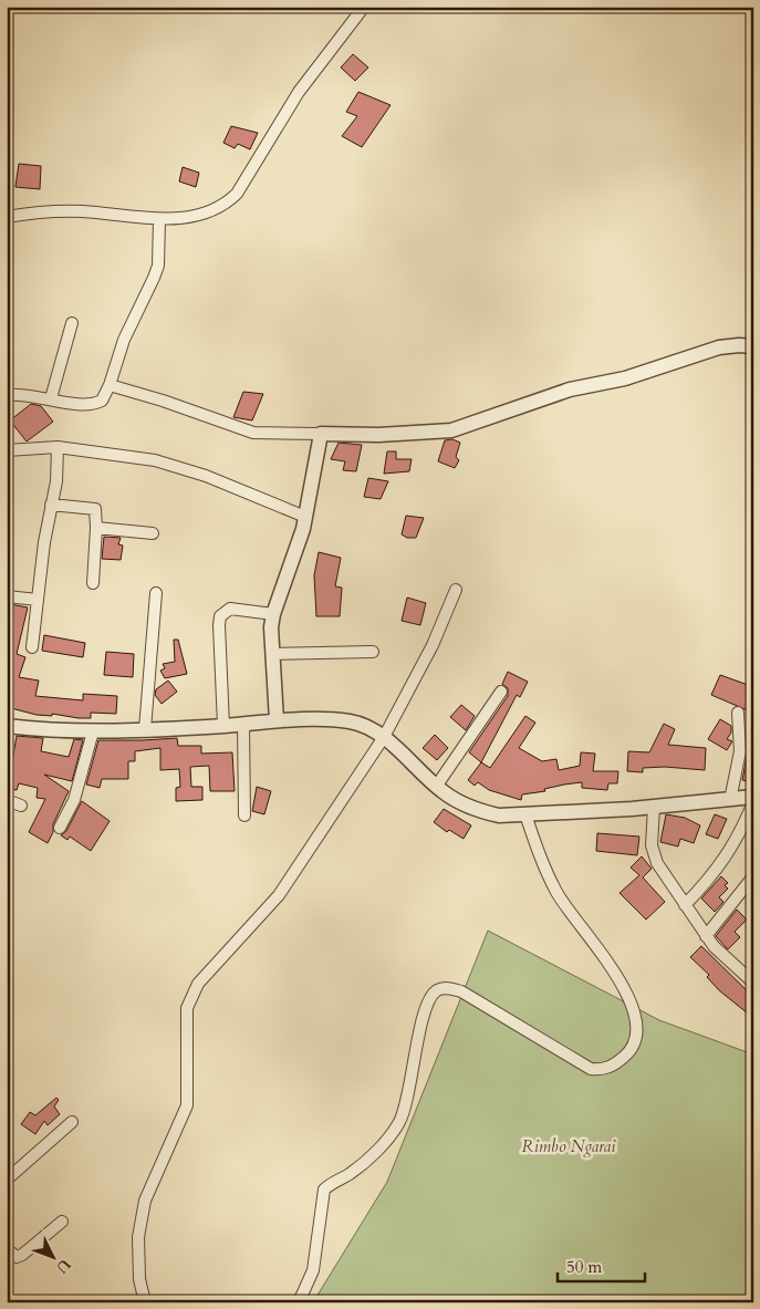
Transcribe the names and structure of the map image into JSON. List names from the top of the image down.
{
  "parks": ["Rimbo Ngarai"],
  "scale_bar": "50 m",
  "north": "bottom right"
}
